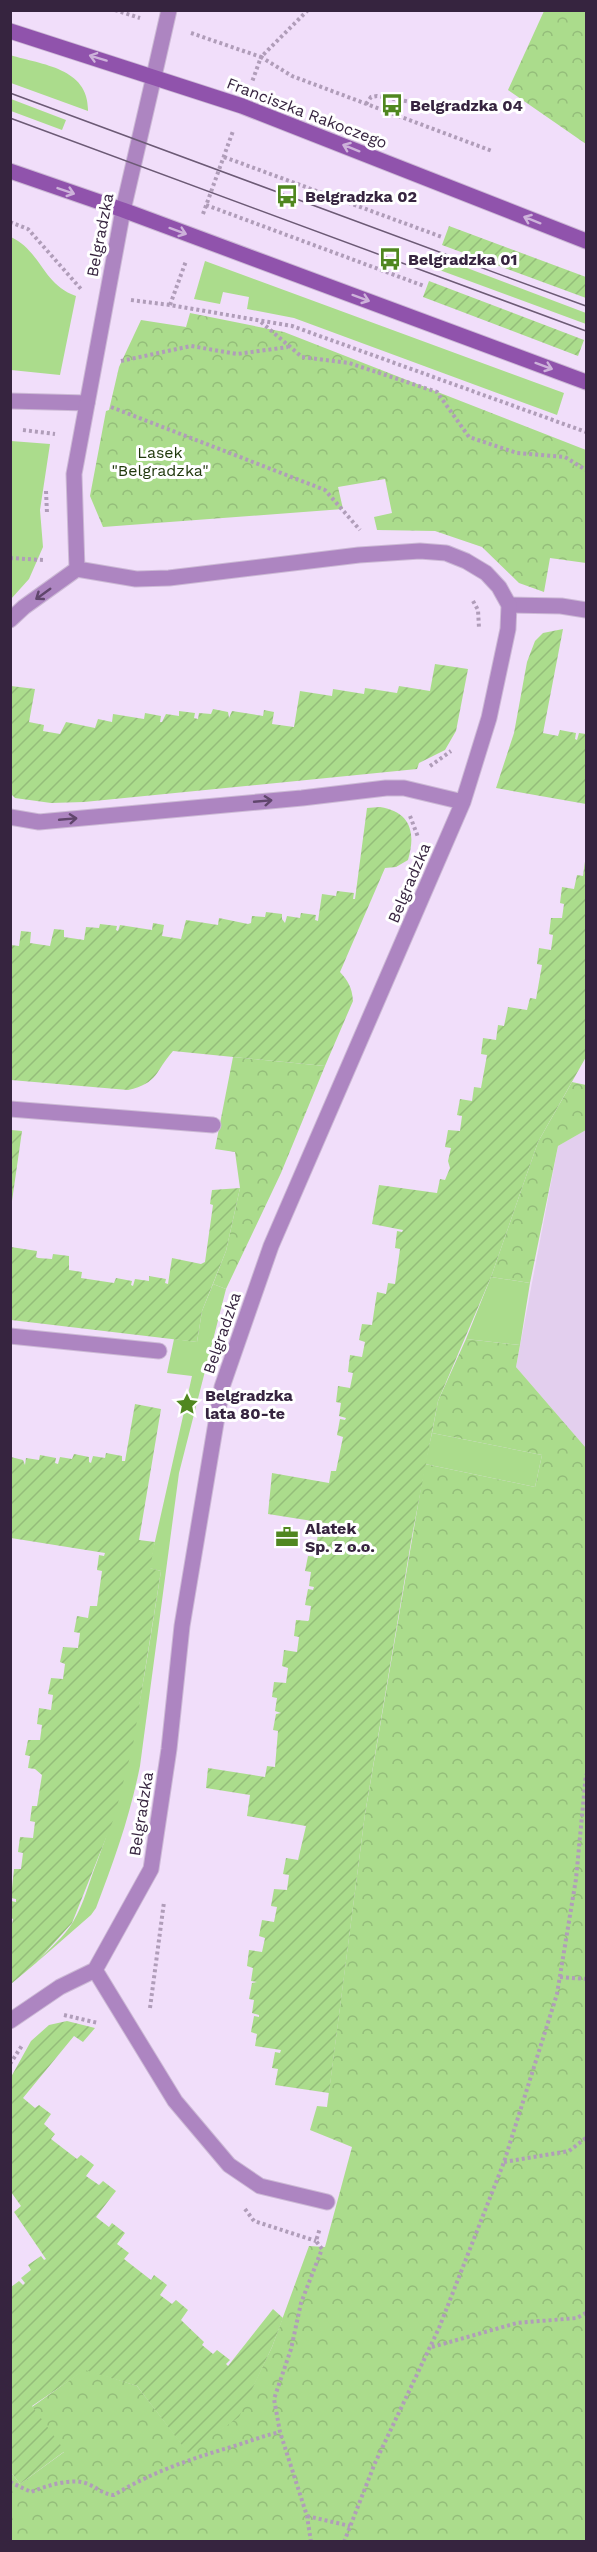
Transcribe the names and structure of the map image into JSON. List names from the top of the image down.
{
  "streets": {
    "main road": ["Franciszka Rakoczego"],
    "street": ["Belgradzka"]
  },
  "crossings": [
    ["Franciszka Rakoczego", "Belgradzka"]
  ],
  "parks": ["Lasek \"Belgradzka\""],
  "places": {
    "bus stop": ["Belgradzka 04", "Belgradzka 02", "Belgradzka 01"],
    "place": ["Belgradzka lata 80-te"],
    "office": ["Alatek Sp. z o.o."]
  }
}
